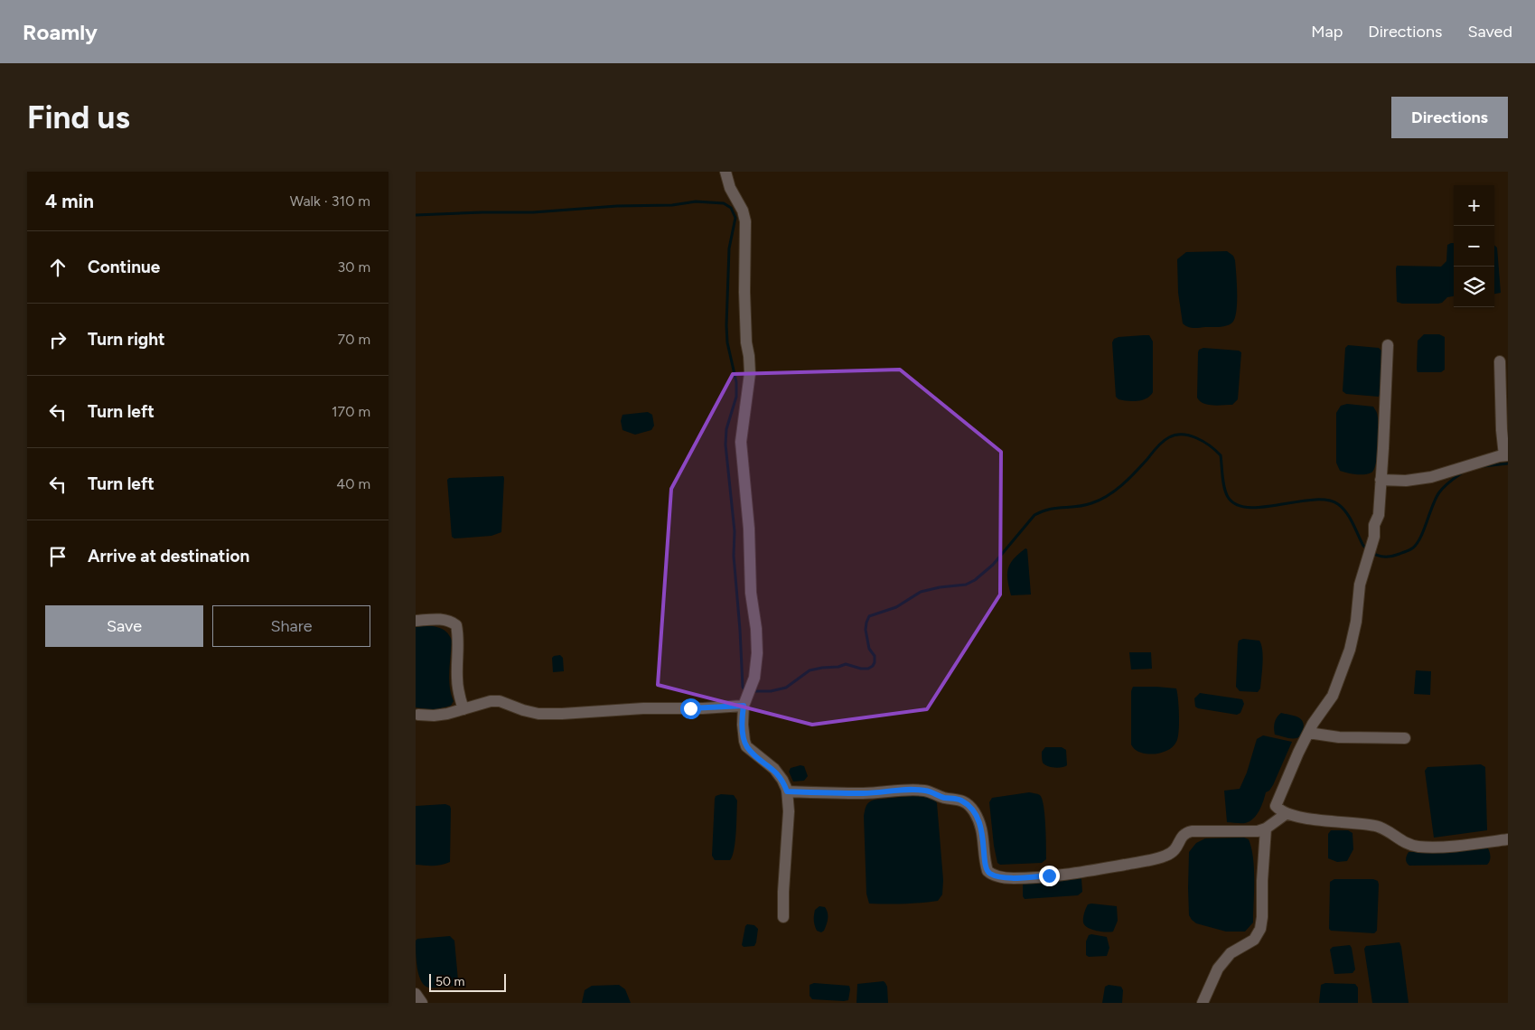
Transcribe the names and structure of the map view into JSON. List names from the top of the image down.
{
  "scale_bar": "50 m",
  "page": {
    "header": "Roamly",
    "nav": ["Map", "Directions", "Saved"],
    "buttons": [
      "Directions",
      ["Save", "Share"]
    ],
    "title": "Find us",
    "heading": ["4 min", "Walk · 310 m"],
    "map_buttons": ["+", "−"],
    "list": [
      ["Continue", "30 m"],
      ["Turn right", "70 m"],
      ["Turn left", "170 m"],
      ["Turn left", "40 m"],
      "Arrive at destination"
    ],
    "scale": "50 m"
  }
}
